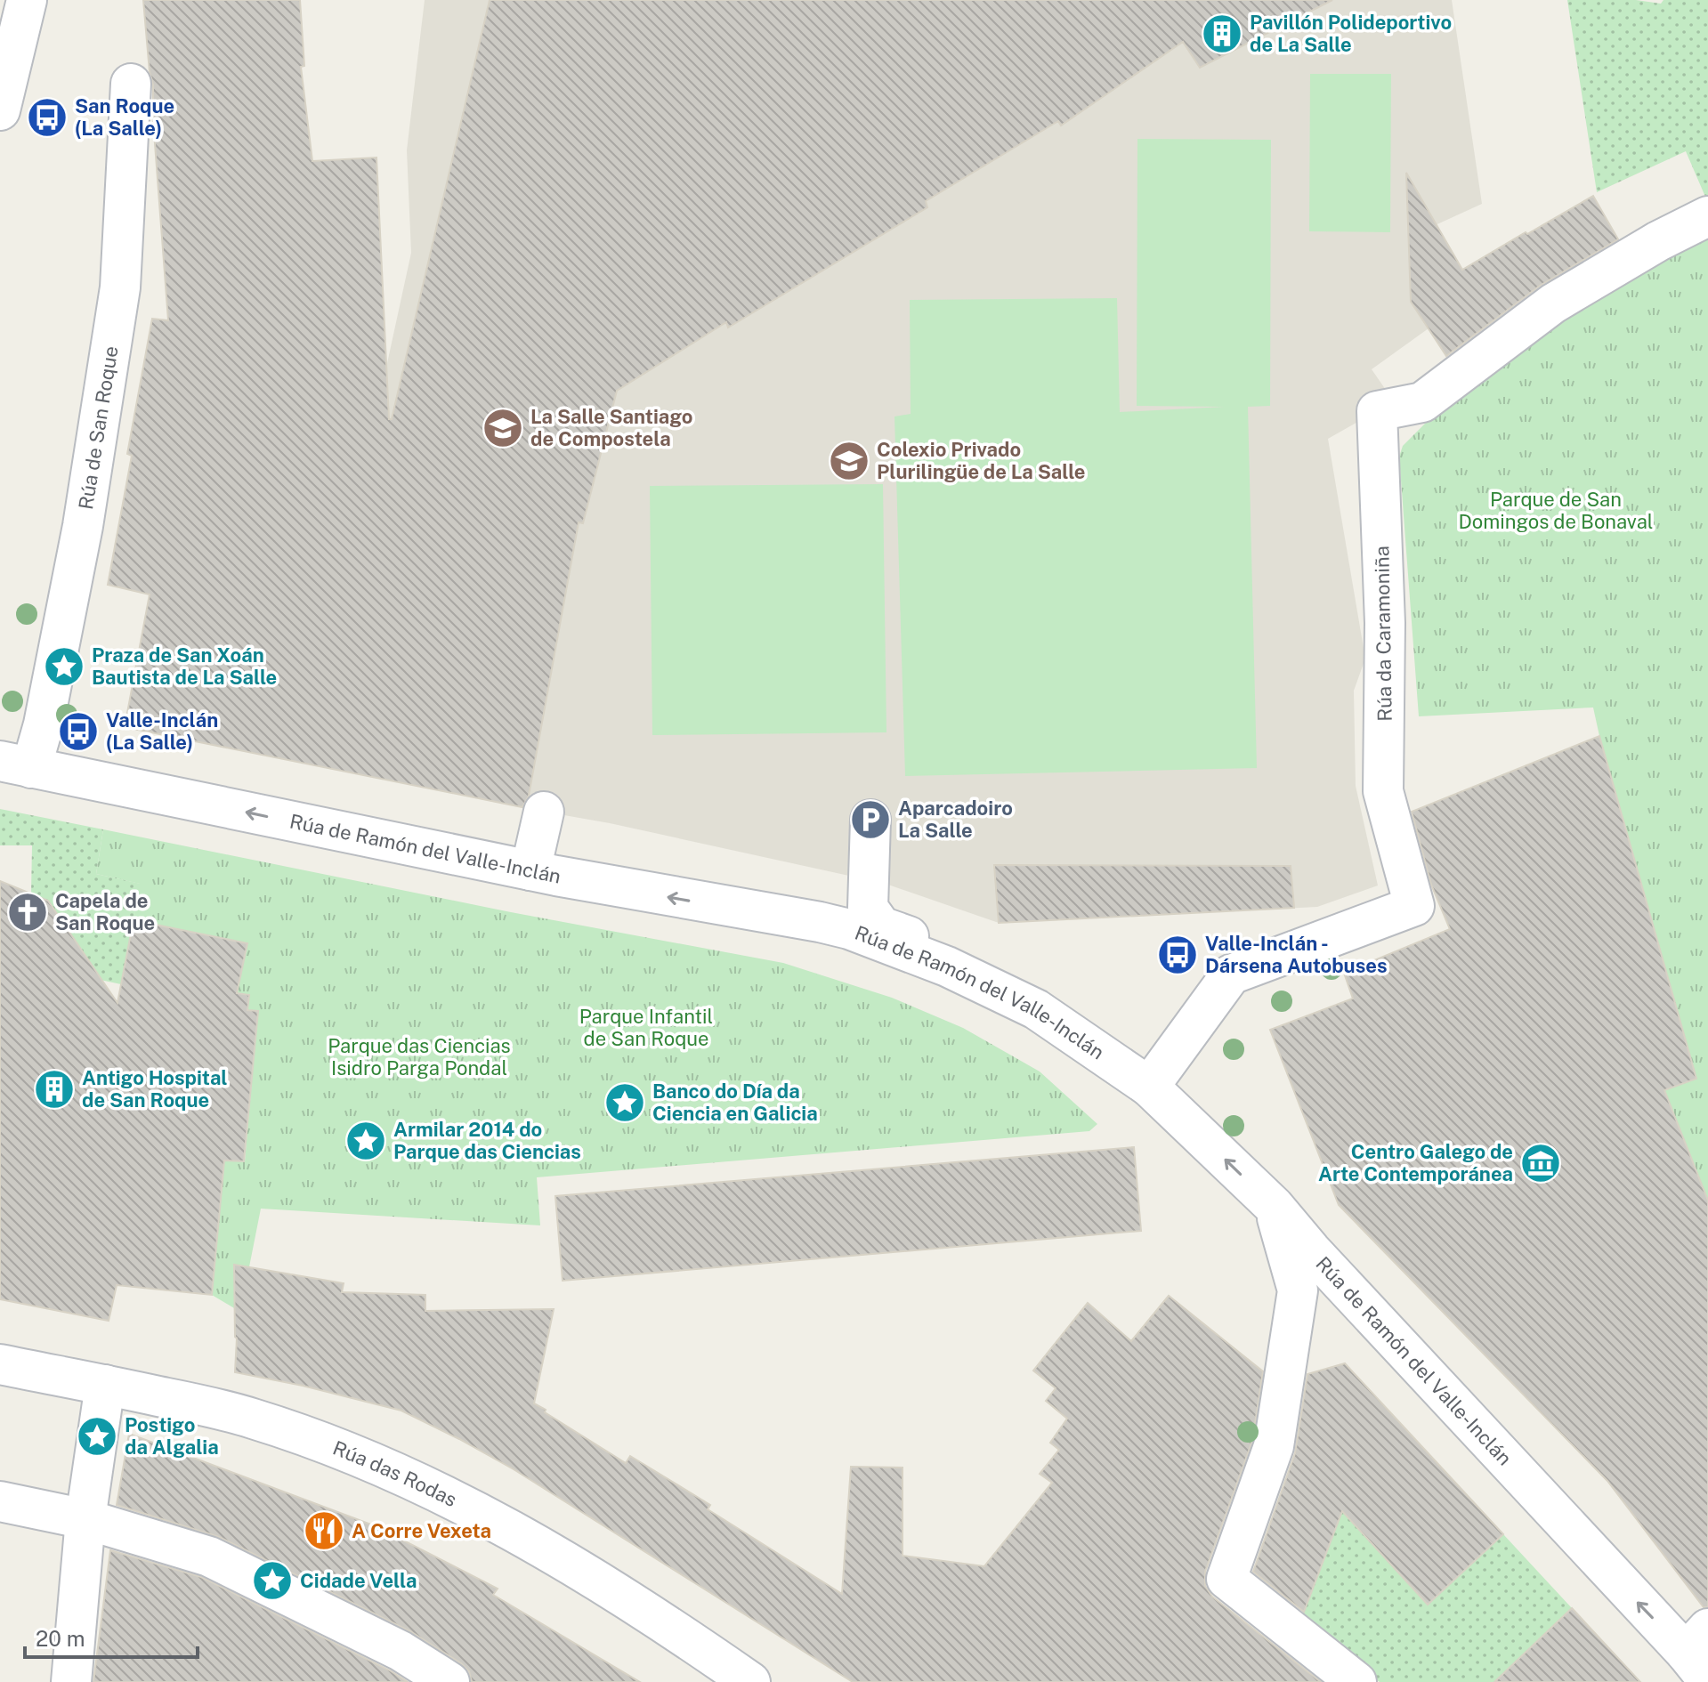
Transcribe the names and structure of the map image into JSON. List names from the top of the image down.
{
  "streets": {
    "street": [
      "Rúa de San Roque",
      "Rúa da Caramoniña",
      "Rúa de Ramón del Valle-Inclán",
      "Rúa das Rodas"
    ]
  },
  "crossings": [
    ["Rúa de San Roque", "Rúa de Ramón del Valle-Inclán"],
    ["Rúa da Caramoniña", "Rúa de Ramón del Valle-Inclán"]
  ],
  "one_way": ["Rúa de Ramón del Valle-Inclán"],
  "parks": ["Parque de San Domingos de Bonaval", "Parque Infantil de San Roque", "Parque das Ciencias Isidro Parga Pondal"],
  "places": {
    "building": ["Pavillón Polideportivo de La Salle", "Antigo Hospital de San Roque"],
    "bus stop": ["San Roque (La Salle)", "Valle-Inclán (La Salle)", "Valle-Inclán - Dársena Autobuses"],
    "school or university": ["La Salle Santiago de Compostela", "Colexio Privado Plurilingüe de La Salle"],
    "place": [
      "Praza de San Xoán Bautista de La Salle",
      "Banco do Día da Ciencia en Galicia",
      "Armilar 2014 do Parque das Ciencias",
      "Postigo da Algalia",
      "Cidade Vella"
    ],
    "parking": ["Aparcadoiro La Salle"],
    "church": ["Capela de San Roque"],
    "museum": ["Centro Galego de Arte Contemporánea"],
    "restaurant": ["A Corre Vexeta"]
  },
  "scale_bar": "20 m"
}
